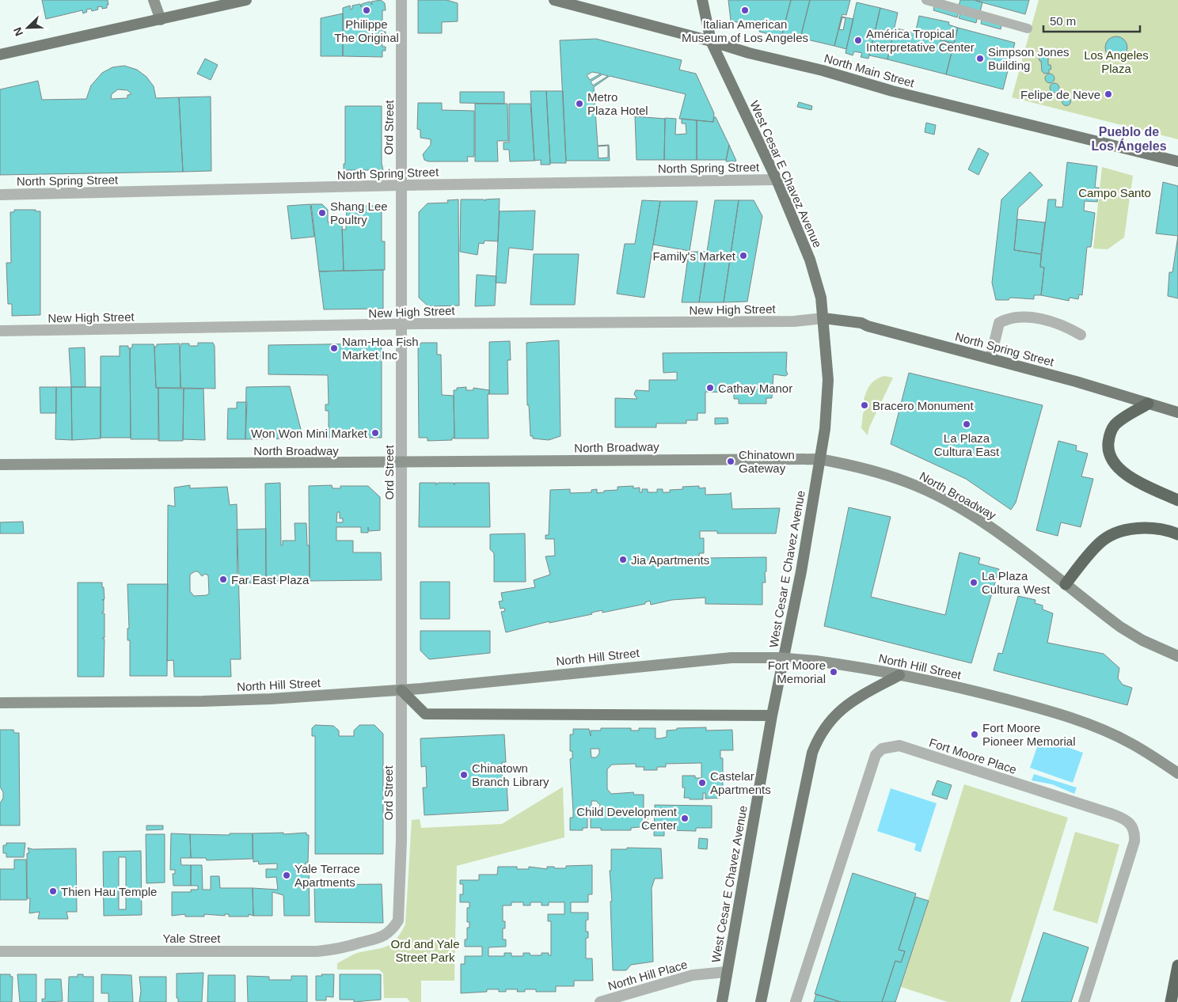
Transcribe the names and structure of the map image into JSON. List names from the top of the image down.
{
  "streets": {
    "main road": [
      "North Main Street",
      "North Spring Street",
      "West Cesar E Chavez Avenue",
      "North Broadway",
      "North Hill Street"
    ],
    "street": [
      "Ord Street",
      "New High Street",
      "Fort Moore Place",
      "Yale Street",
      "North Hill Place"
    ]
  },
  "crossings": [
    ["North Main Street", "West Cesar E Chavez Avenue"],
    ["Ord Street", "North Spring Street"],
    ["Ord Street", "New High Street"],
    ["Ord Street", "North Broadway"],
    ["Ord Street", "North Hill Street"],
    ["Ord Street", "Yale Street"],
    ["North Spring Street", "West Cesar E Chavez Avenue"],
    ["North Spring Street", "New High Street"],
    ["West Cesar E Chavez Avenue", "New High Street"],
    ["West Cesar E Chavez Avenue", "North Broadway"],
    ["West Cesar E Chavez Avenue", "North Hill Place"]
  ],
  "districts": ["Pueblo de Los Ángeles"],
  "parks": ["Los Angeles Plaza", "Campo Santo", "Ord and Yale Street Park"],
  "places": [
    "Philippe The Original",
    "Italian American Museum of Los Angeles",
    "América Tropical Interpretative Center",
    "Simpson Jones Building",
    "Felipe de Neve",
    "Metro Plaza Hotel",
    "Shang Lee Poultry",
    "Family's Market",
    "Nam-Hoa Fish Market Inc",
    "Cathay Manor",
    "Bracero Monument",
    "La Plaza Cultura East",
    "Won Won Mini Market",
    "Chinatown Gateway",
    "Jia Apartments",
    "Far East Plaza",
    "La Plaza Cultura West",
    "Fort Moore Memorial",
    "Fort Moore Pioneer Memorial",
    "Chinatown Branch Library",
    "Castelar Apartments",
    "Child Development Center",
    "Yale Terrace Apartments",
    "Thien Hau Temple"
  ],
  "scale_bar": "50 m",
  "north": "bottom left"
}
